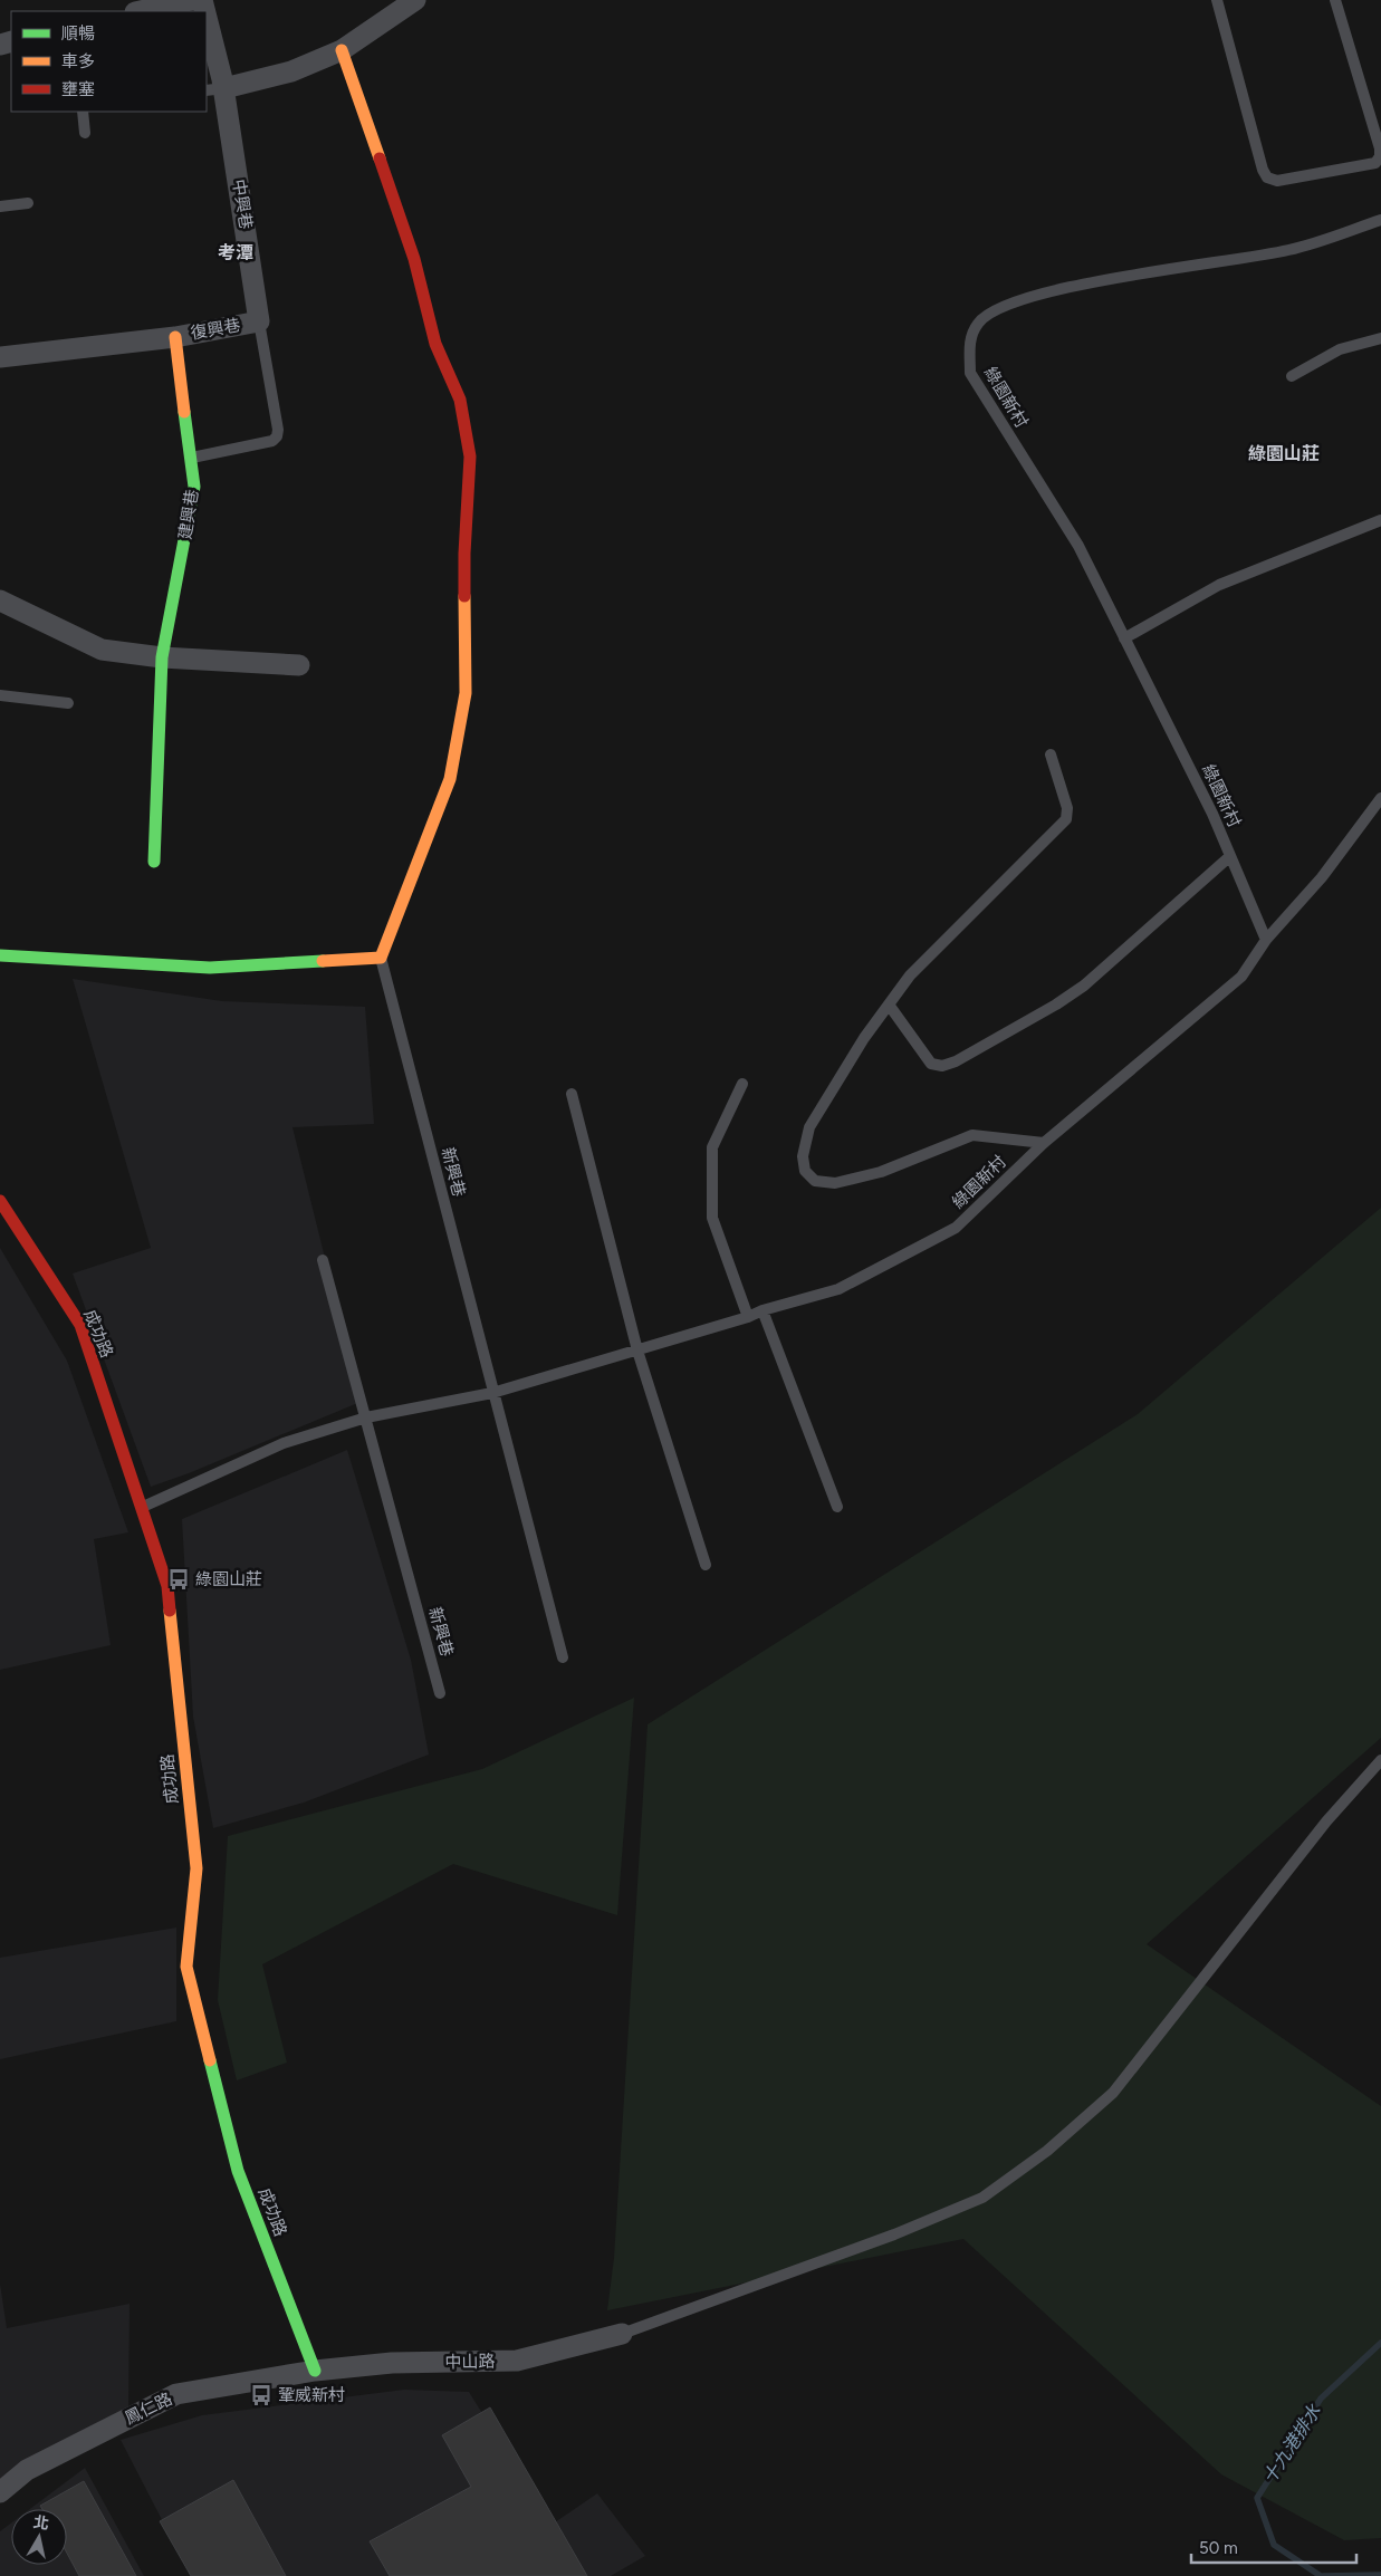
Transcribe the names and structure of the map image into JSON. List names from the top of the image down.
{
  "streets": {
    "street": [
      "中興巷",
      "復興巷",
      "建興巷",
      "成功路",
      "中山路",
      "鳳仁路"
    ],
    "lane": ["綠園新村", "新興巷"]
  },
  "crossings": [
    ["中興巷", "復興巷"],
    ["復興巷", "建興巷"],
    ["成功路", "中山路"],
    ["成功路", "鳳仁路"],
    ["中山路", "鳳仁路"]
  ],
  "districts": ["考潭", "綠園山莊"],
  "water": ["十九港排水"],
  "places": {
    "bus stop": ["綠園山莊", "鞏威新村"]
  },
  "legend": ["順暢", "車多", "壅塞"],
  "scale_bar": "50 m",
  "north": "top"
}
